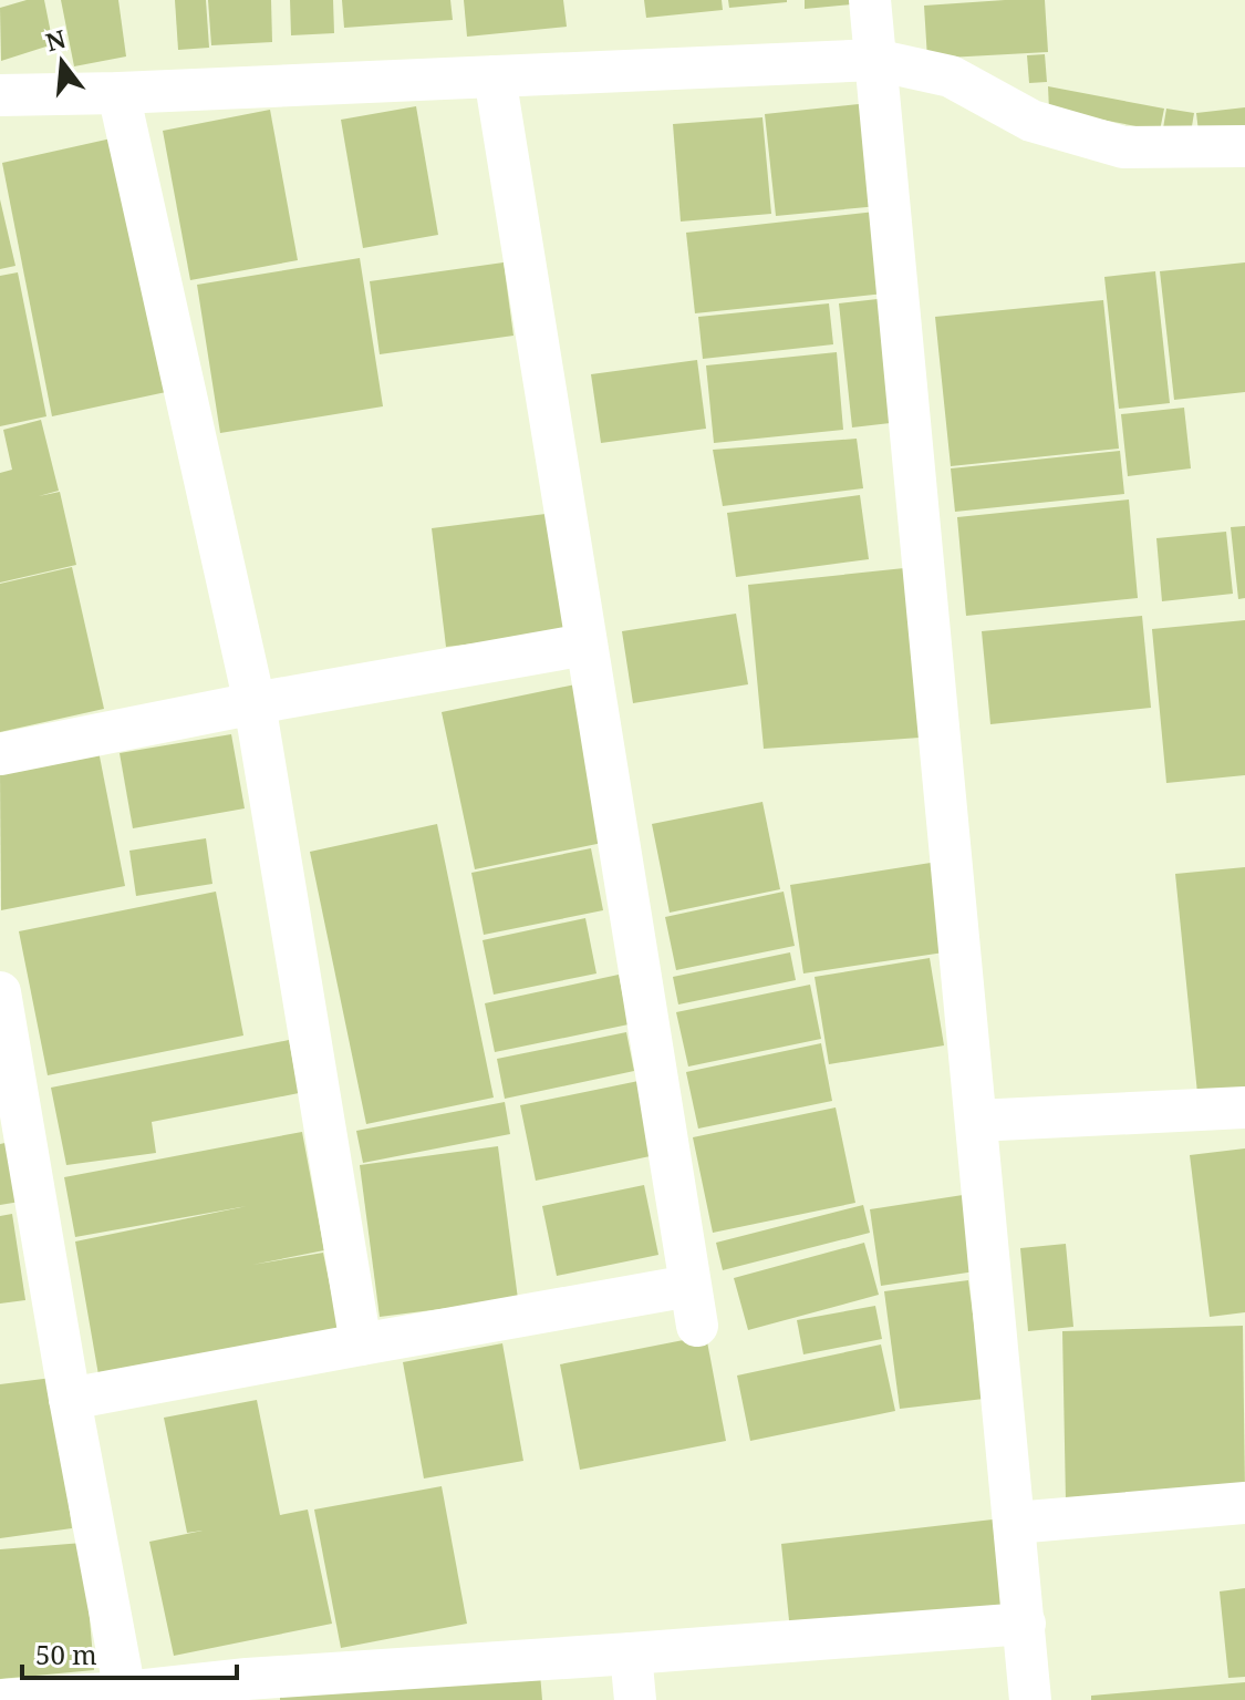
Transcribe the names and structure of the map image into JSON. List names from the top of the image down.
{
  "scale_bar": "50 m",
  "north": "top"
}
